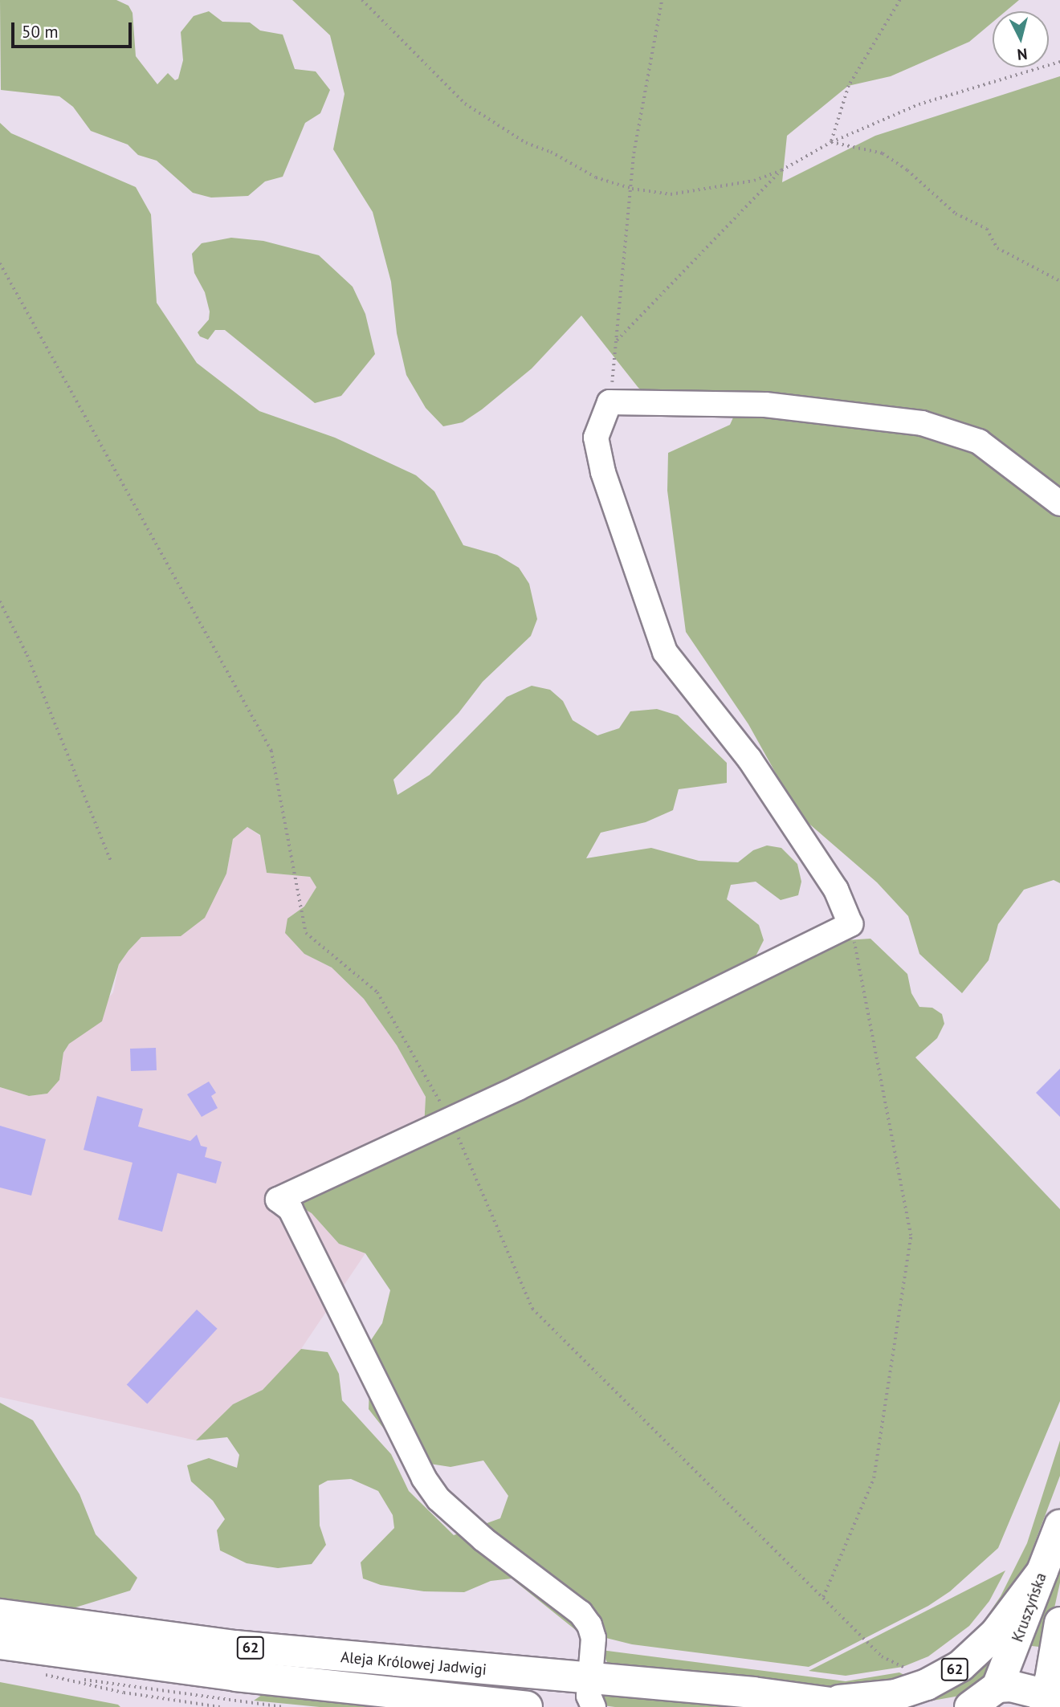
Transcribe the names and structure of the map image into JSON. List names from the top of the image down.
{
  "streets": {
    "main road": ["Kruszyńska", "62", "Aleja Królowej Jadwigi"]
  },
  "crossings": [
    ["Kruszyńska", "62"],
    ["62", "Aleja Królowej Jadwigi"]
  ],
  "scale_bar": "50 m",
  "north": "bottom"
}
